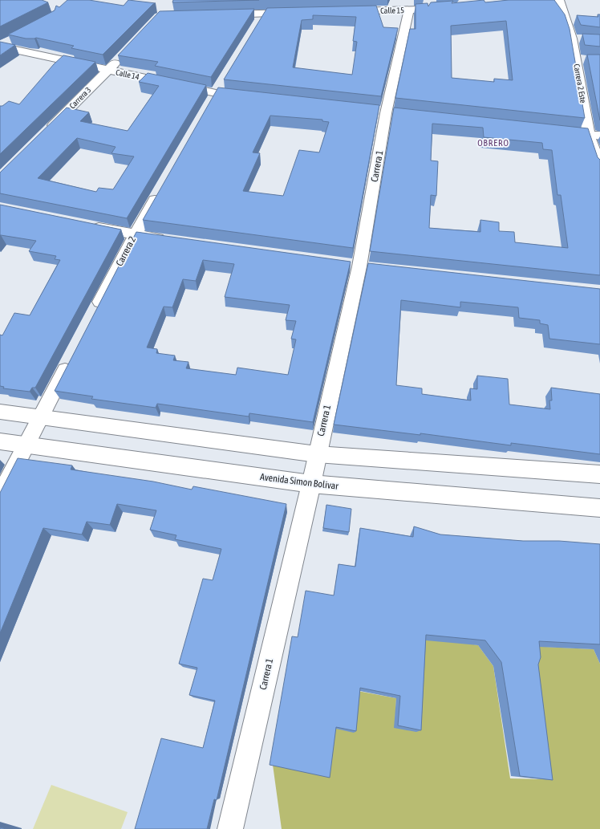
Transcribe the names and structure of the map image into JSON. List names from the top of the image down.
{
  "streets": {
    "street": [
      "Calle 15",
      "Calle 14",
      "Carrera 2 Este",
      "Carrera 3",
      "Carrera 1",
      "Carrera 2",
      "Avenida Simon Bolivar"
    ]
  },
  "crossings": [
    ["Calle 15", "Carrera 1"],
    ["Calle 14", "Carrera 3"],
    ["Carrera 1", "Avenida Simon Bolivar"]
  ],
  "districts": ["OBRERO"]
}
